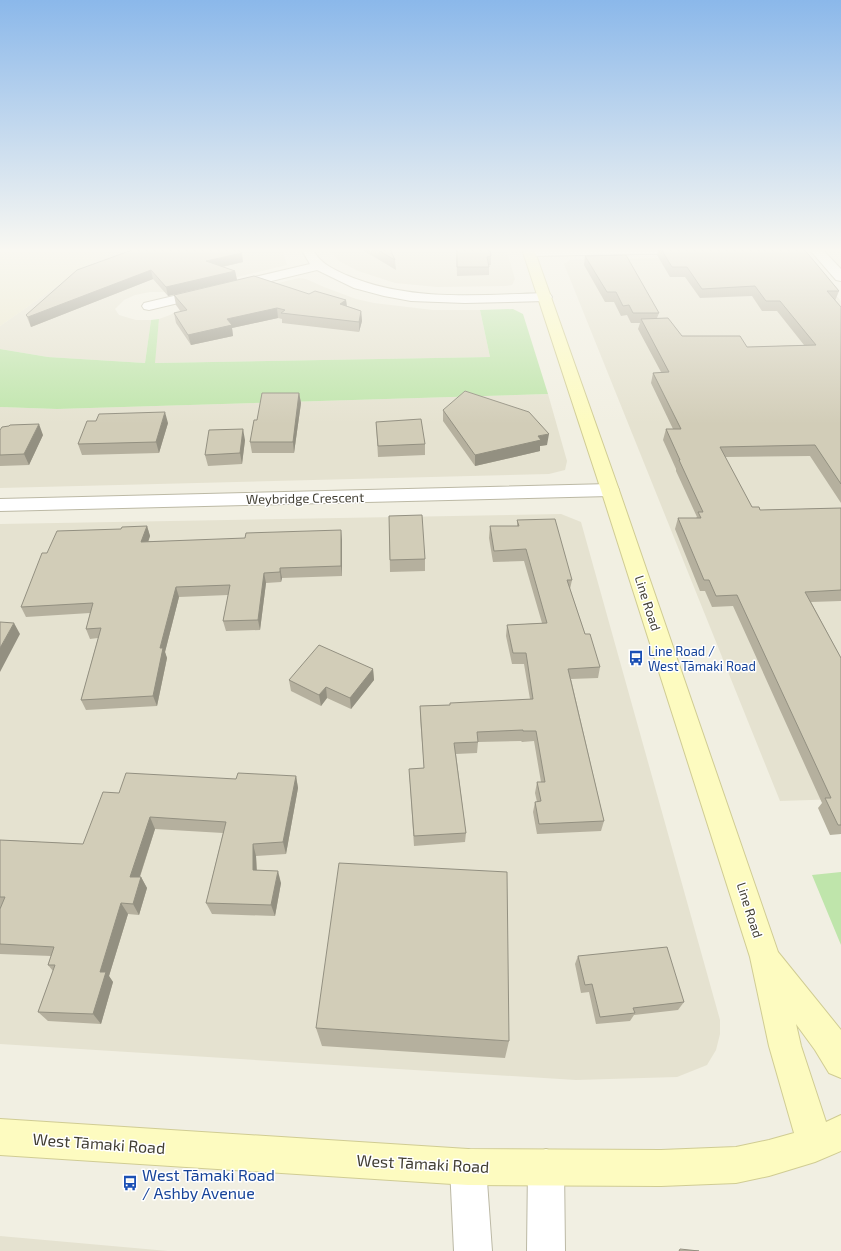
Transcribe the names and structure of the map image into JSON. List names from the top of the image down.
{
  "streets": {
    "main road": ["Line Road", "West Tāmaki Road"],
    "street": ["Weybridge Crescent"]
  },
  "crossings": [
    ["Weybridge Crescent", "Line Road"],
    ["Line Road", "West Tāmaki Road"]
  ],
  "places": {
    "bus stop": ["Line Road / West Tāmaki Road", "West Tāmaki Road / Ashby Avenue"]
  }
}
